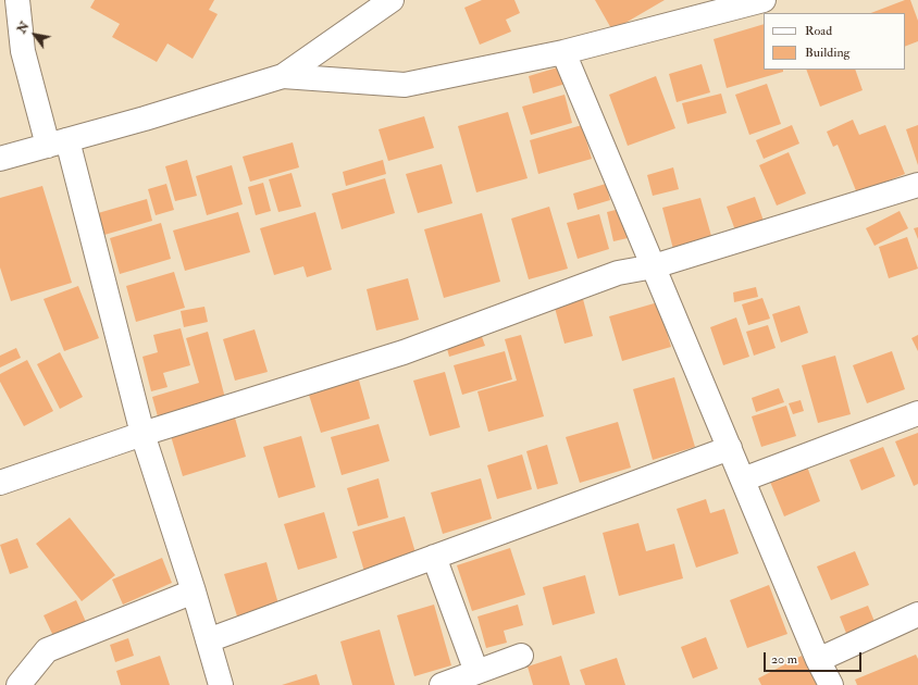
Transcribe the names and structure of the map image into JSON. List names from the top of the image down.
{
  "legend": ["Road", "Building"],
  "scale_bar": "20 m",
  "north": "top left"
}
